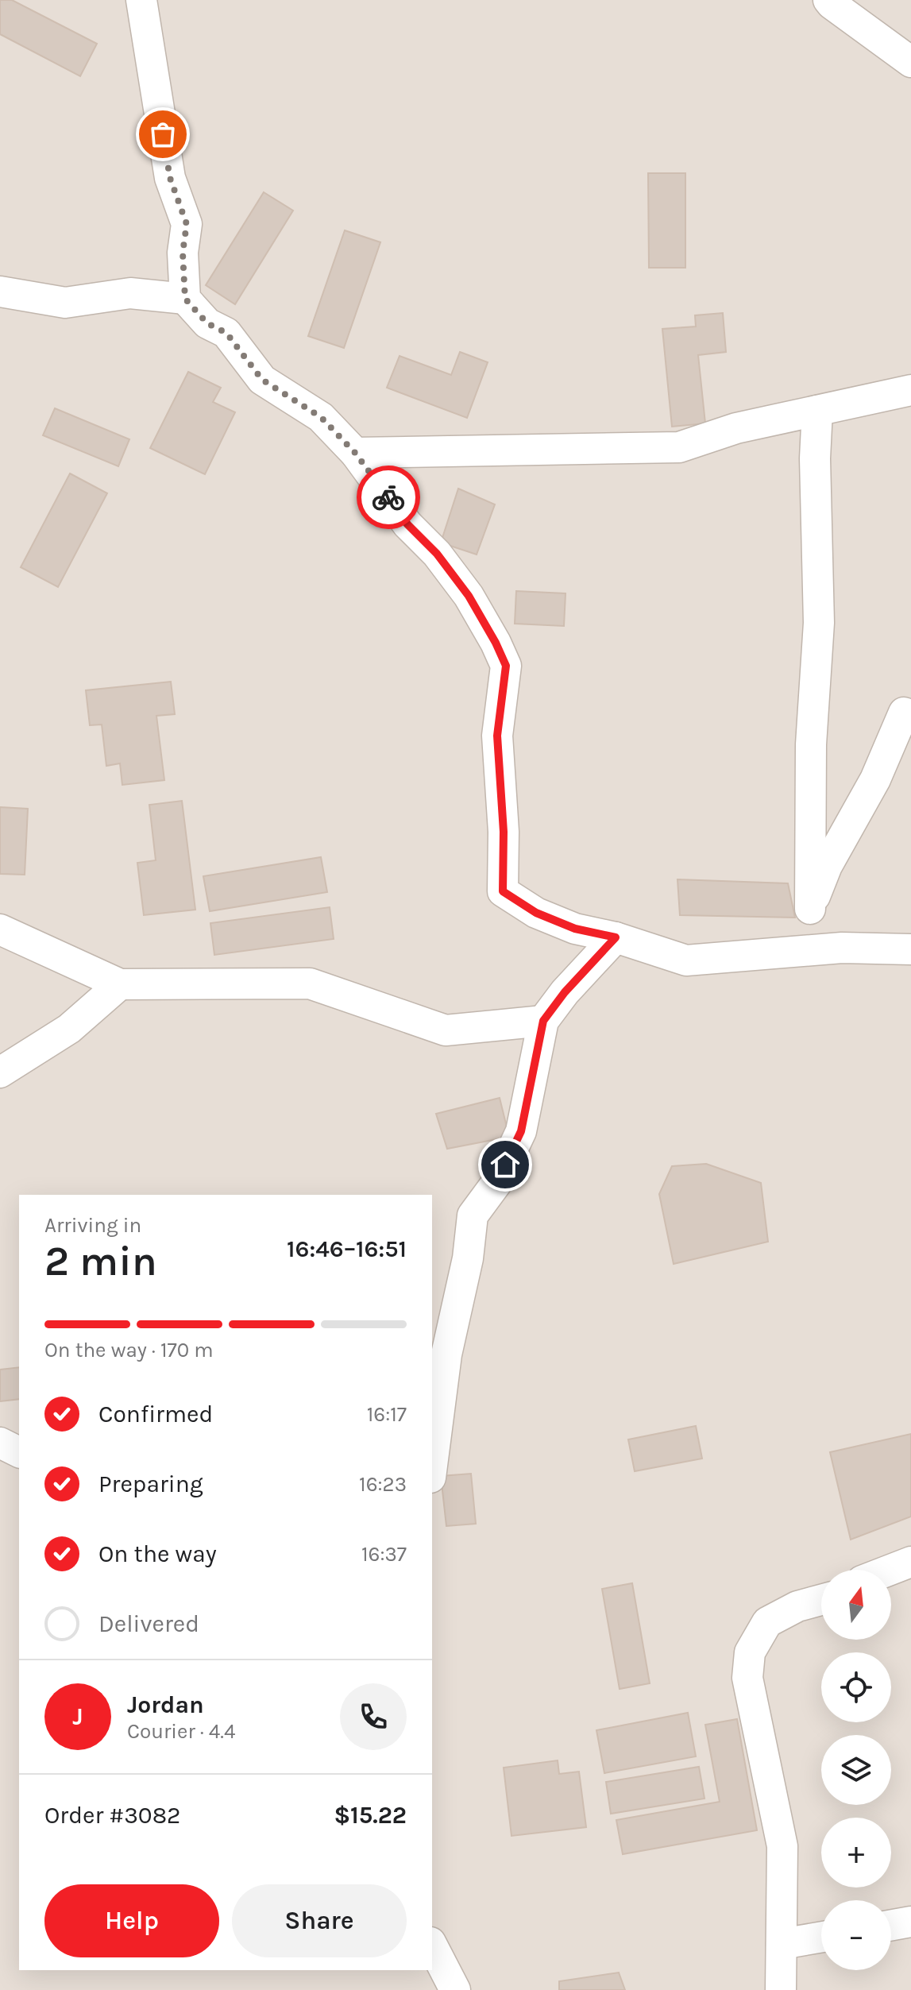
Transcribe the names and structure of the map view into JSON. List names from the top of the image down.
{
  "north": "top",
  "page": {
    "heading": ["2 min", "Arriving in", "16:46–16:51"],
    "panel": [
      "Jordan",
      "Courier · 4.4",
      "Order #3082",
      "$15.22"
    ],
    "bar": "On the way · 170 m",
    "list": [
      ["Confirmed", "16:17"],
      ["Preparing", "16:23"],
      ["On the way", "16:37"],
      "Delivered"
    ],
    "map_buttons": ["+", "−"],
    "round": "J",
    "buttons": ["Help", "Share"]
  }
}
